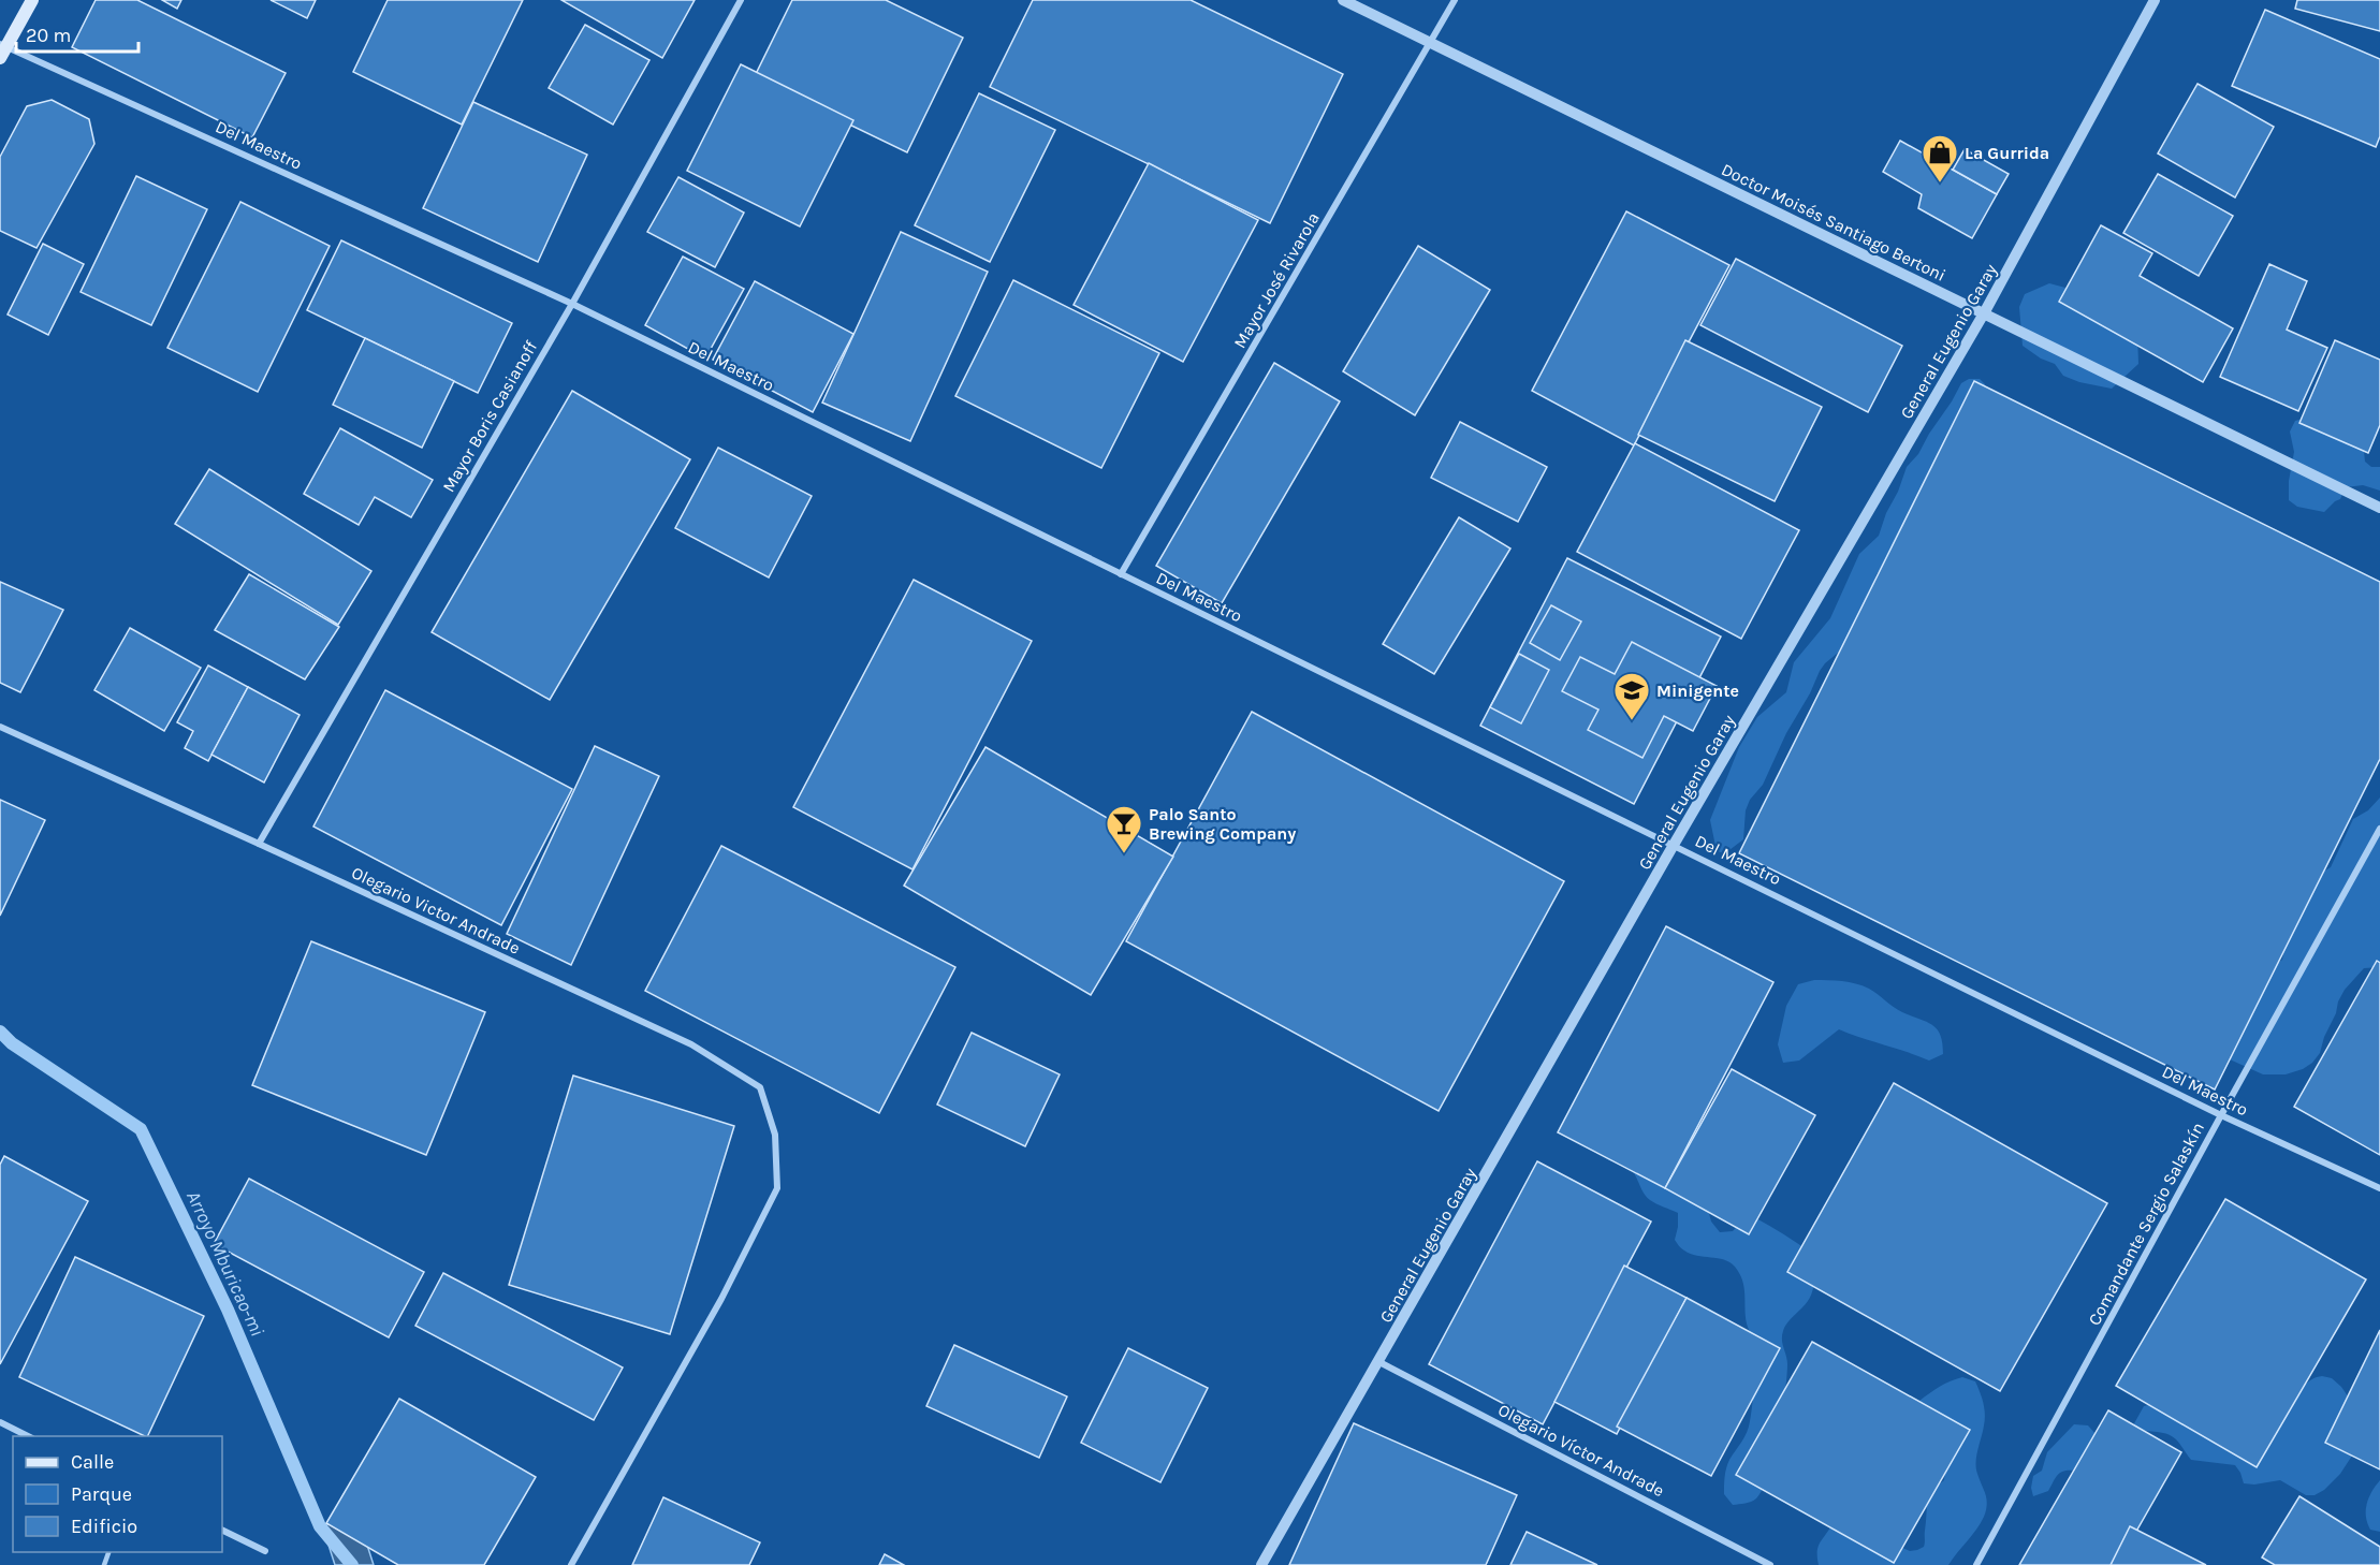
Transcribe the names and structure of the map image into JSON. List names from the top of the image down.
{
  "streets": {
    "street": [
      "Del Maestro",
      "Doctor Moisés Santiago Bertoni",
      "Mayor José Rivarola",
      "General Eugenio Garay",
      "Mayor Boris Casianoff",
      "Olegario Victor Andrade",
      "Comandante Sergio Salaskín",
      "Olegario Víctor Andrade"
    ]
  },
  "crossings": [
    ["Del Maestro", "Mayor José Rivarola"],
    ["Del Maestro", "General Eugenio Garay"],
    ["Del Maestro", "Mayor Boris Casianoff"],
    ["Del Maestro", "Comandante Sergio Salaskín"],
    ["Doctor Moisés Santiago Bertoni", "Mayor José Rivarola"],
    ["Doctor Moisés Santiago Bertoni", "General Eugenio Garay"],
    ["General Eugenio Garay", "Olegario Víctor Andrade"],
    ["Mayor Boris Casianoff", "Olegario Victor Andrade"]
  ],
  "water": ["Arroyo Mburicao-mi"],
  "places": {
    "shop": ["La Gurrida"],
    "school or university": ["Minigente"],
    "bar": ["Palo Santo Brewing Company"]
  },
  "legend": ["Calle", "Parque", "Edificio"],
  "scale_bar": "20 m"
}
